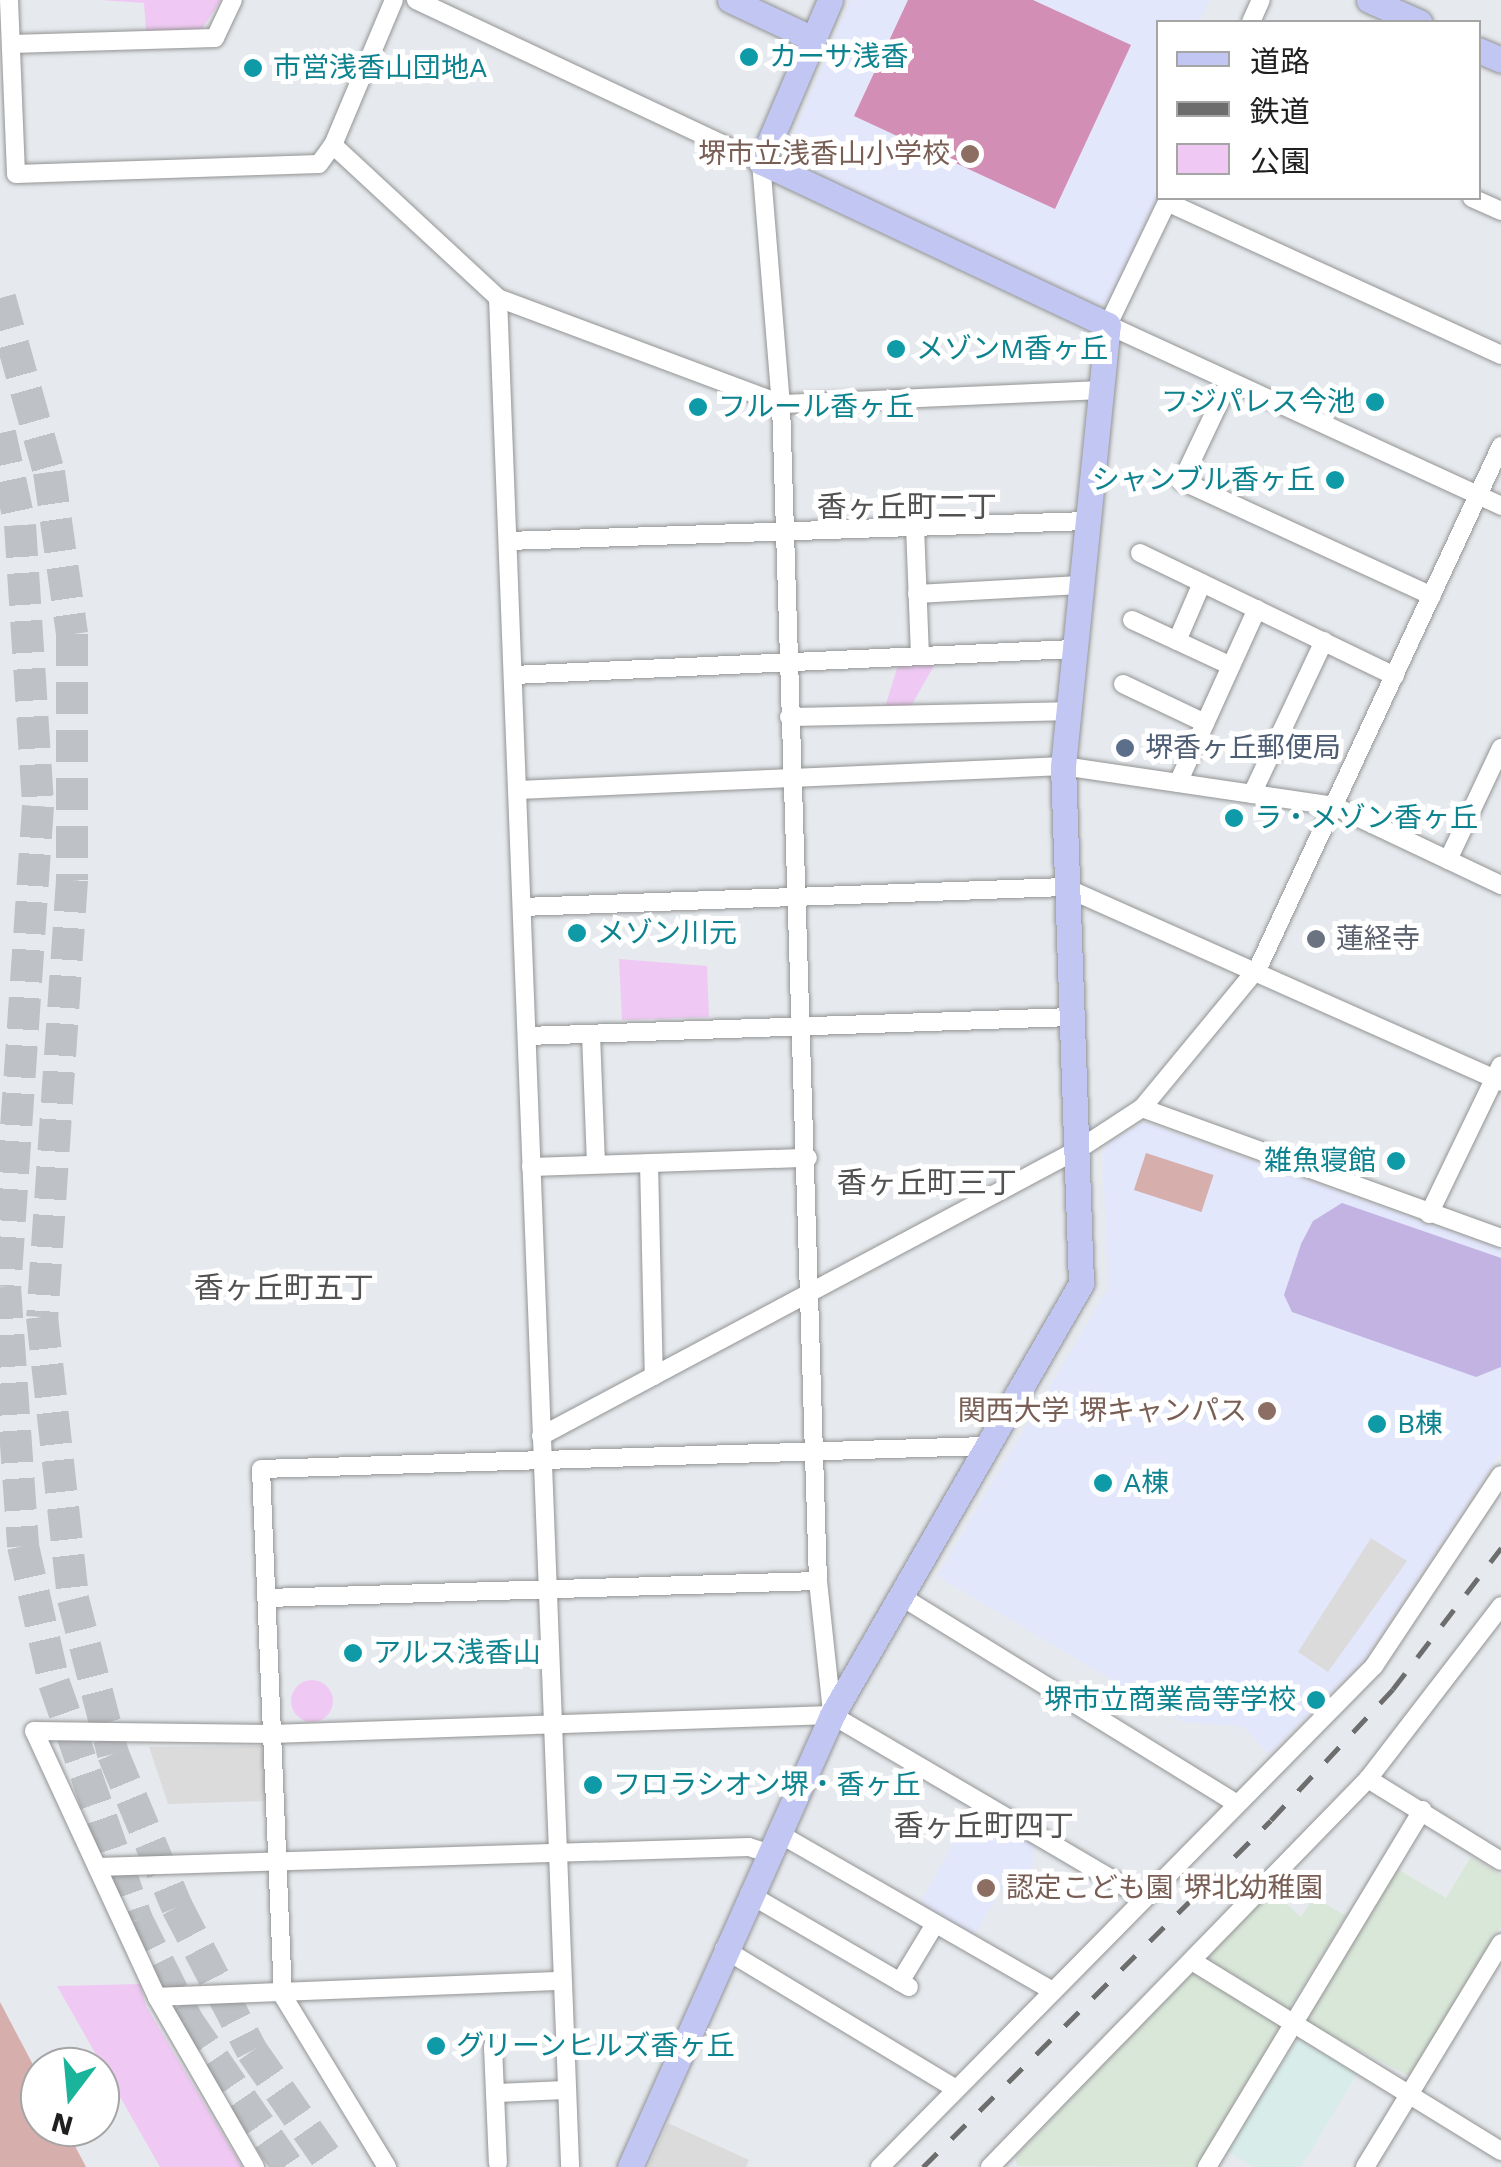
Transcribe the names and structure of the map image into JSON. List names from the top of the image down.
{
  "districts": [
    "香ヶ丘町二丁",
    "香ヶ丘町三丁",
    "香ヶ丘町五丁",
    "香ヶ丘町四丁"
  ],
  "places": [
    "カーサ浅香",
    "市営浅香山団地A",
    "堺市立浅香山小学校",
    "メゾンM香ヶ丘",
    "フジパレス今池",
    "フルール香ヶ丘",
    "シャンブル香ヶ丘",
    "堺香ヶ丘郵便局",
    "ラ・メゾン香ヶ丘",
    "メゾン川元",
    "蓮経寺",
    "雑魚寝館",
    "関西大学 堺キャンパス",
    "B棟",
    "A棟",
    "アルス浅香山",
    "堺市立商業高等学校",
    "フロラシオン堺・香ヶ丘",
    "認定こども園 堺北幼稚園",
    "グリーンヒルズ香ヶ丘"
  ],
  "legend": ["道路", "鉄道", "公園"],
  "north": "bottom"
}
